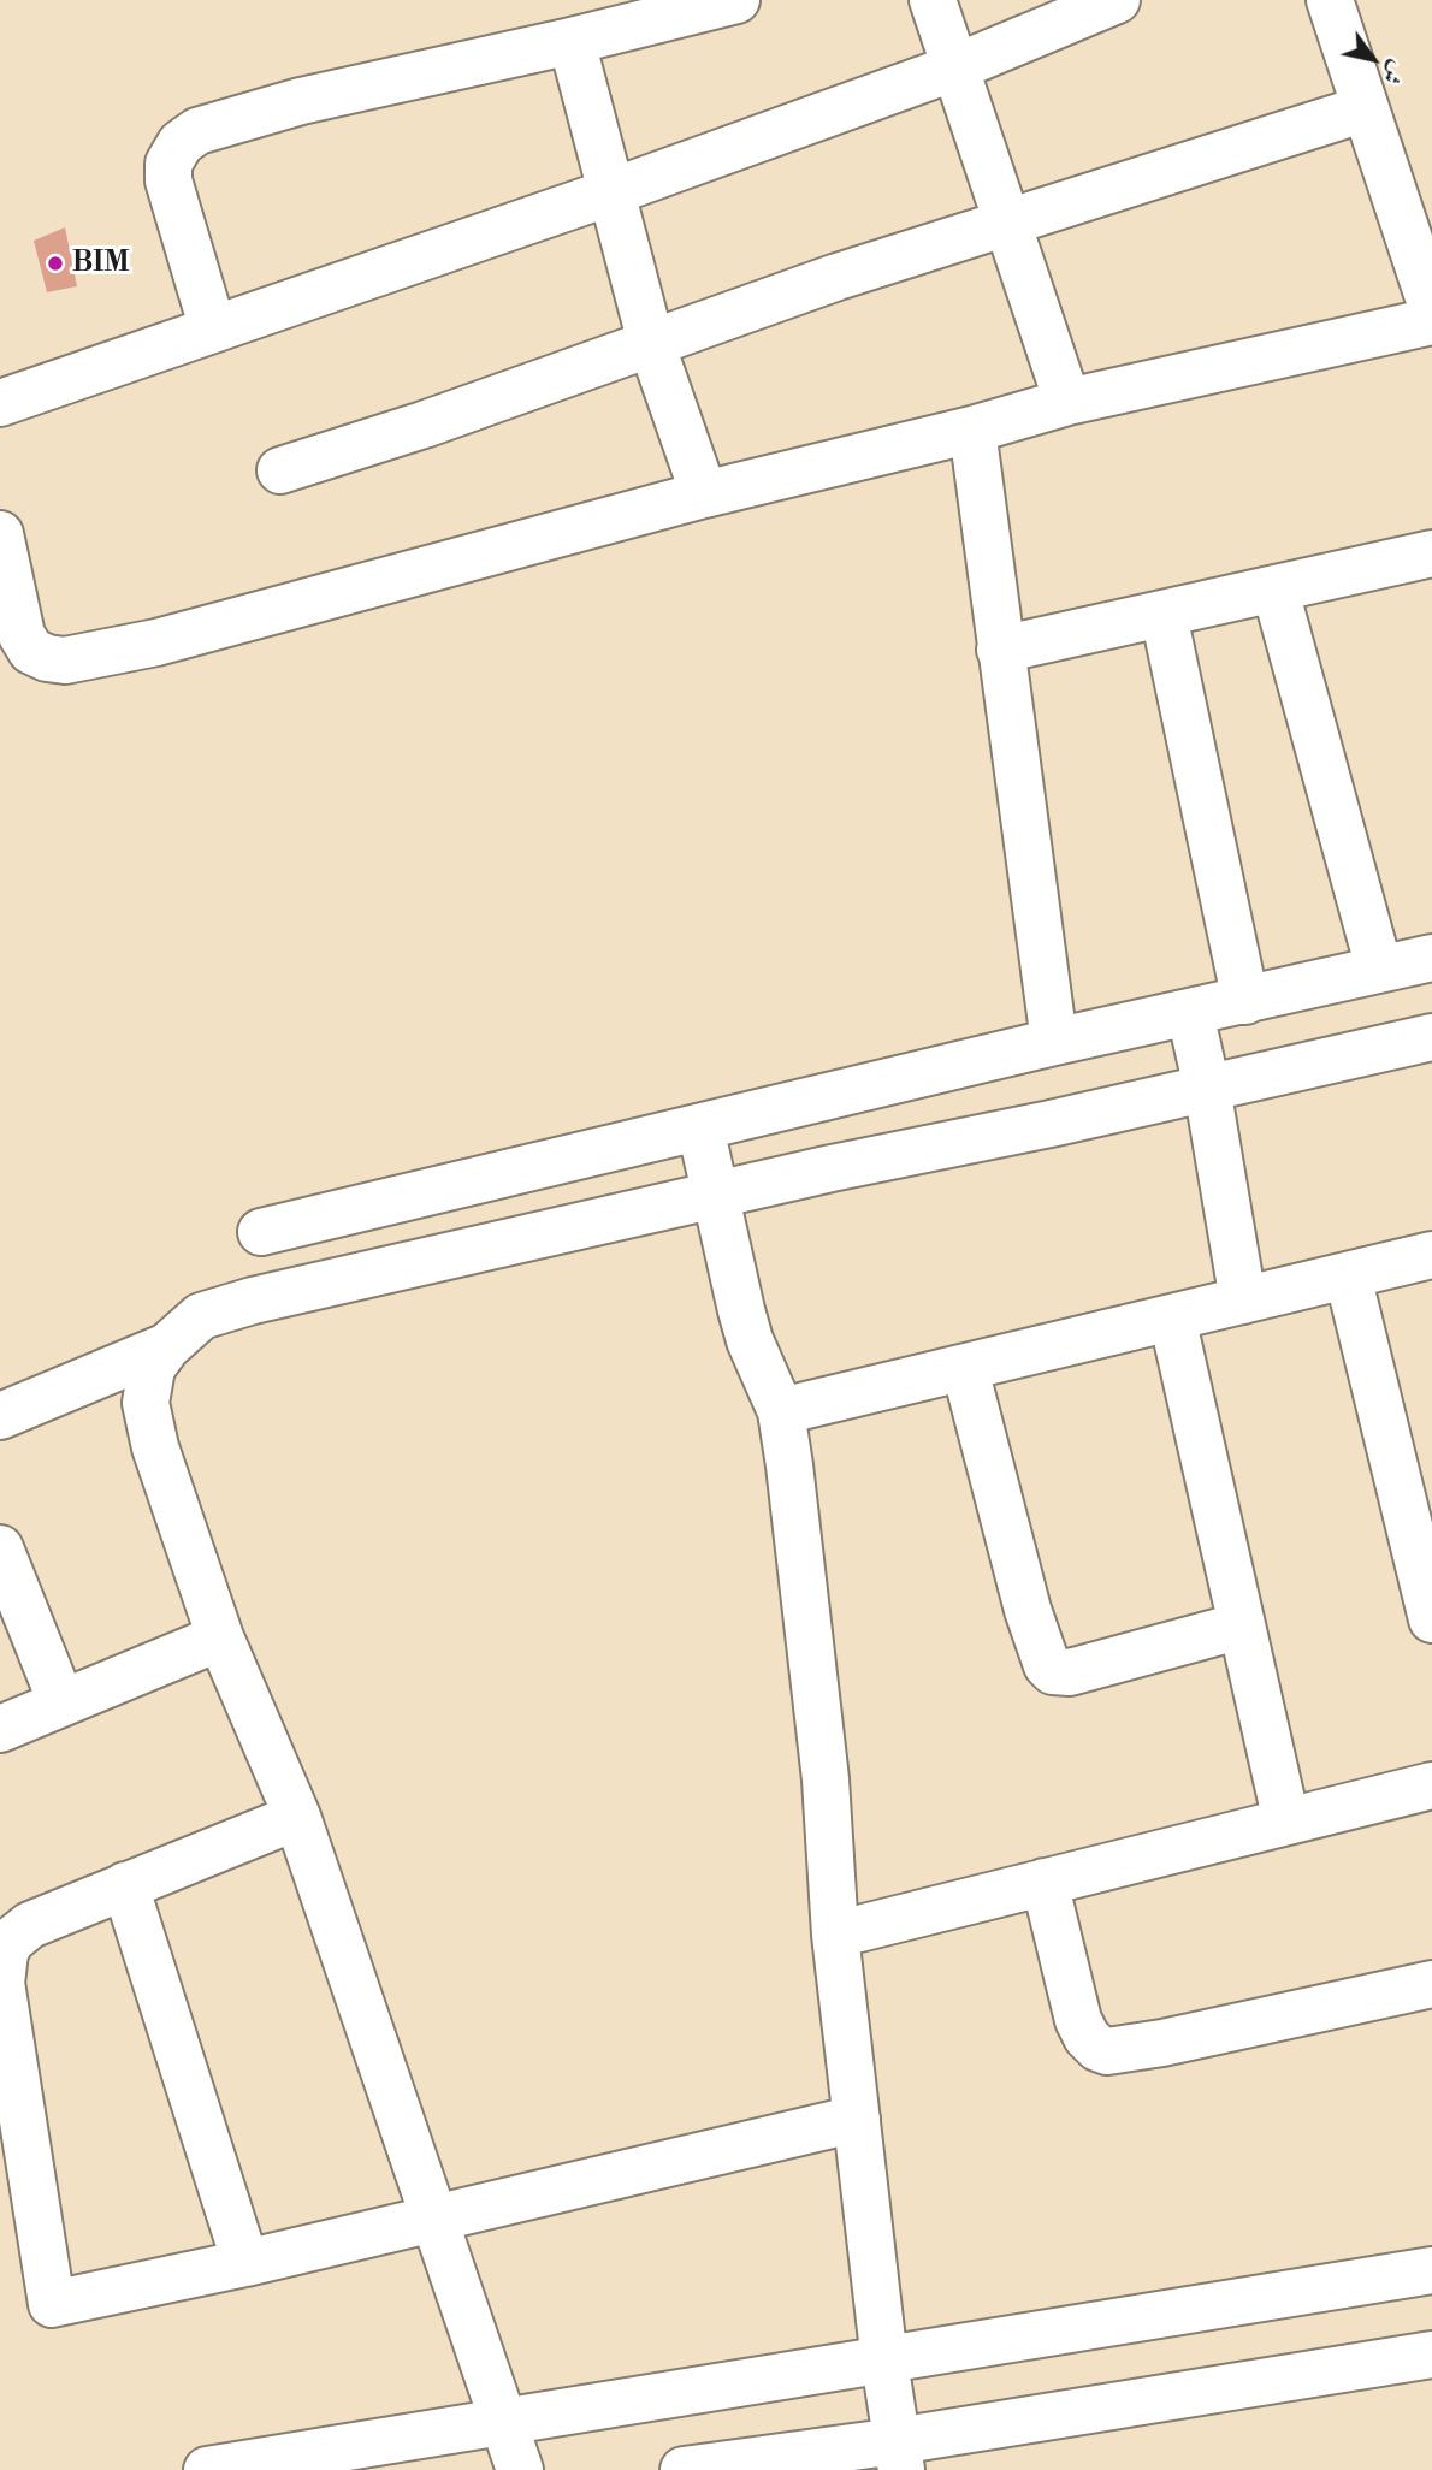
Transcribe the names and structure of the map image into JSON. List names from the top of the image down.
{
  "places": ["BIM"],
  "north": "bottom right"
}
